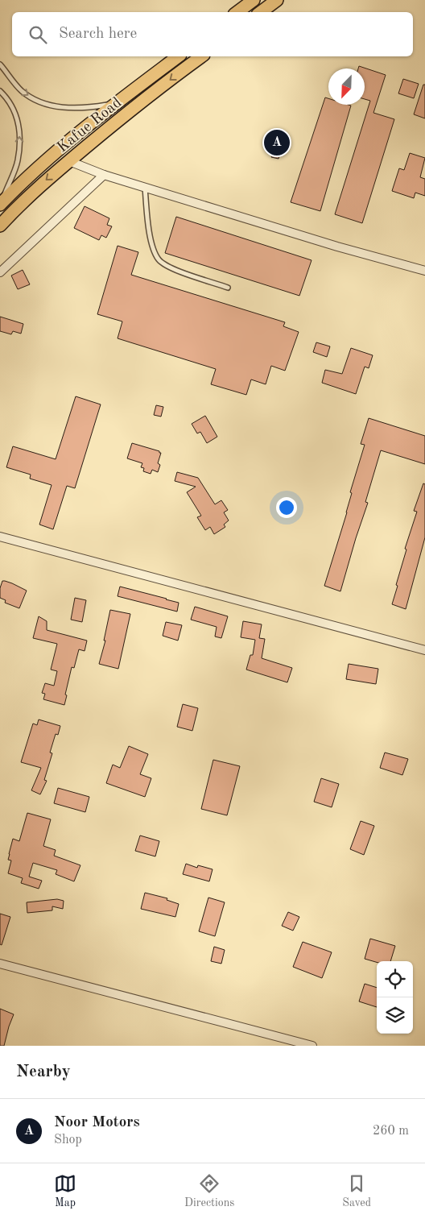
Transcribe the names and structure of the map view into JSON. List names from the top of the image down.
{
  "streets": {
    "main road": ["Kafue Road"]
  },
  "north": "bottom left",
  "page": {
    "search": "Search here",
    "pins": "A",
    "heading": "Nearby",
    "list": [
      {
        "mark": "A",
        "name": "Noor Motors",
        "note": "Shop",
        "value": "260 m"
      }
    ],
    "nav": ["Map", "Directions", "Saved"]
  }
}
